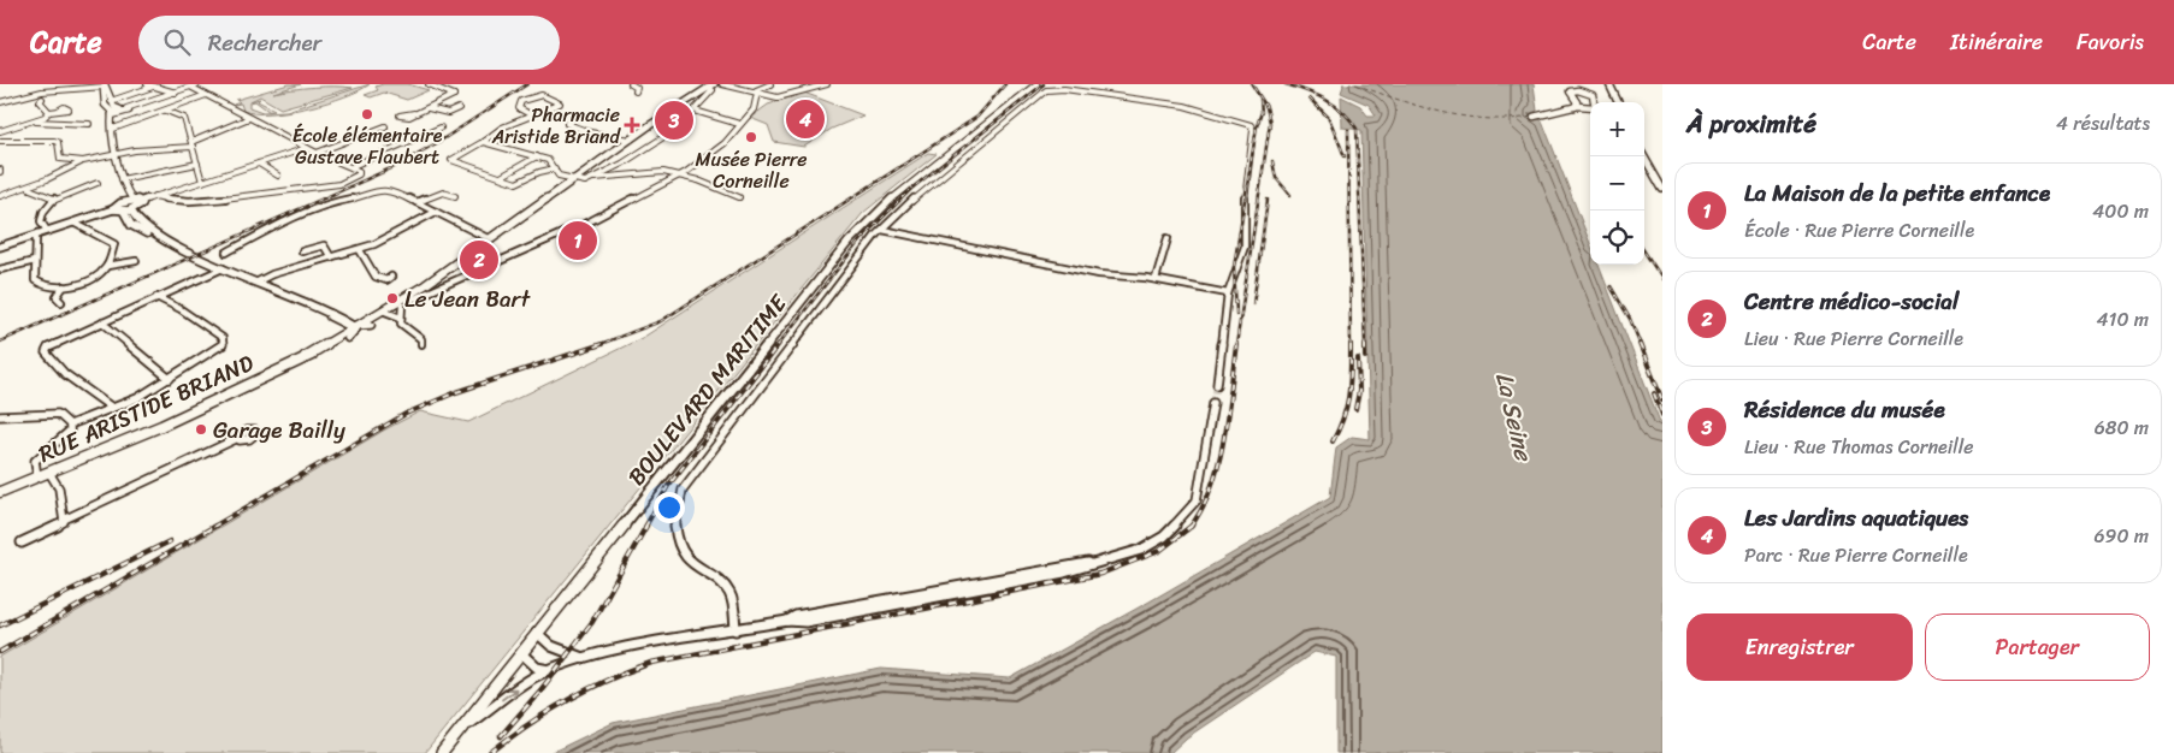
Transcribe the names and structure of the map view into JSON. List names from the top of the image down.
{
  "streets": {
    "main road": ["RUE ARISTIDE BRIAND"],
    "street": ["BOULEVARD MARITIME"]
  },
  "water": ["La Seine"],
  "places": {
    "other": [
      "École élémentaire Gustave Flaubert",
      "Musée Pierre Corneille",
      "Le Jean Bart",
      "Garage Bailly"
    ],
    "health": ["Pharmacie Aristide Briand"]
  },
  "page": {
    "header": "Carte",
    "search": "Rechercher",
    "nav": ["Carte", "Itinéraire", "Favoris"],
    "heading": ["À proximité", "4 résultats"],
    "pins": [
      "4",
      "3",
      "1",
      "2"
    ],
    "map_buttons": ["+", "−"],
    "list": [
      {
        "mark": "1",
        "name": "La Maison de la petite enfance",
        "note": "École · Rue Pierre Corneille",
        "value": "400 m"
      },
      {
        "mark": "2",
        "name": "Centre médico-social",
        "note": "Lieu · Rue Pierre Corneille",
        "value": "410 m"
      },
      {
        "mark": "3",
        "name": "Résidence du musée",
        "note": "Lieu · Rue Thomas Corneille",
        "value": "680 m"
      },
      {
        "mark": "4",
        "name": "Les Jardins aquatiques",
        "note": "Parc · Rue Pierre Corneille",
        "value": "690 m"
      }
    ],
    "buttons": ["Enregistrer", "Partager"]
  }
}
